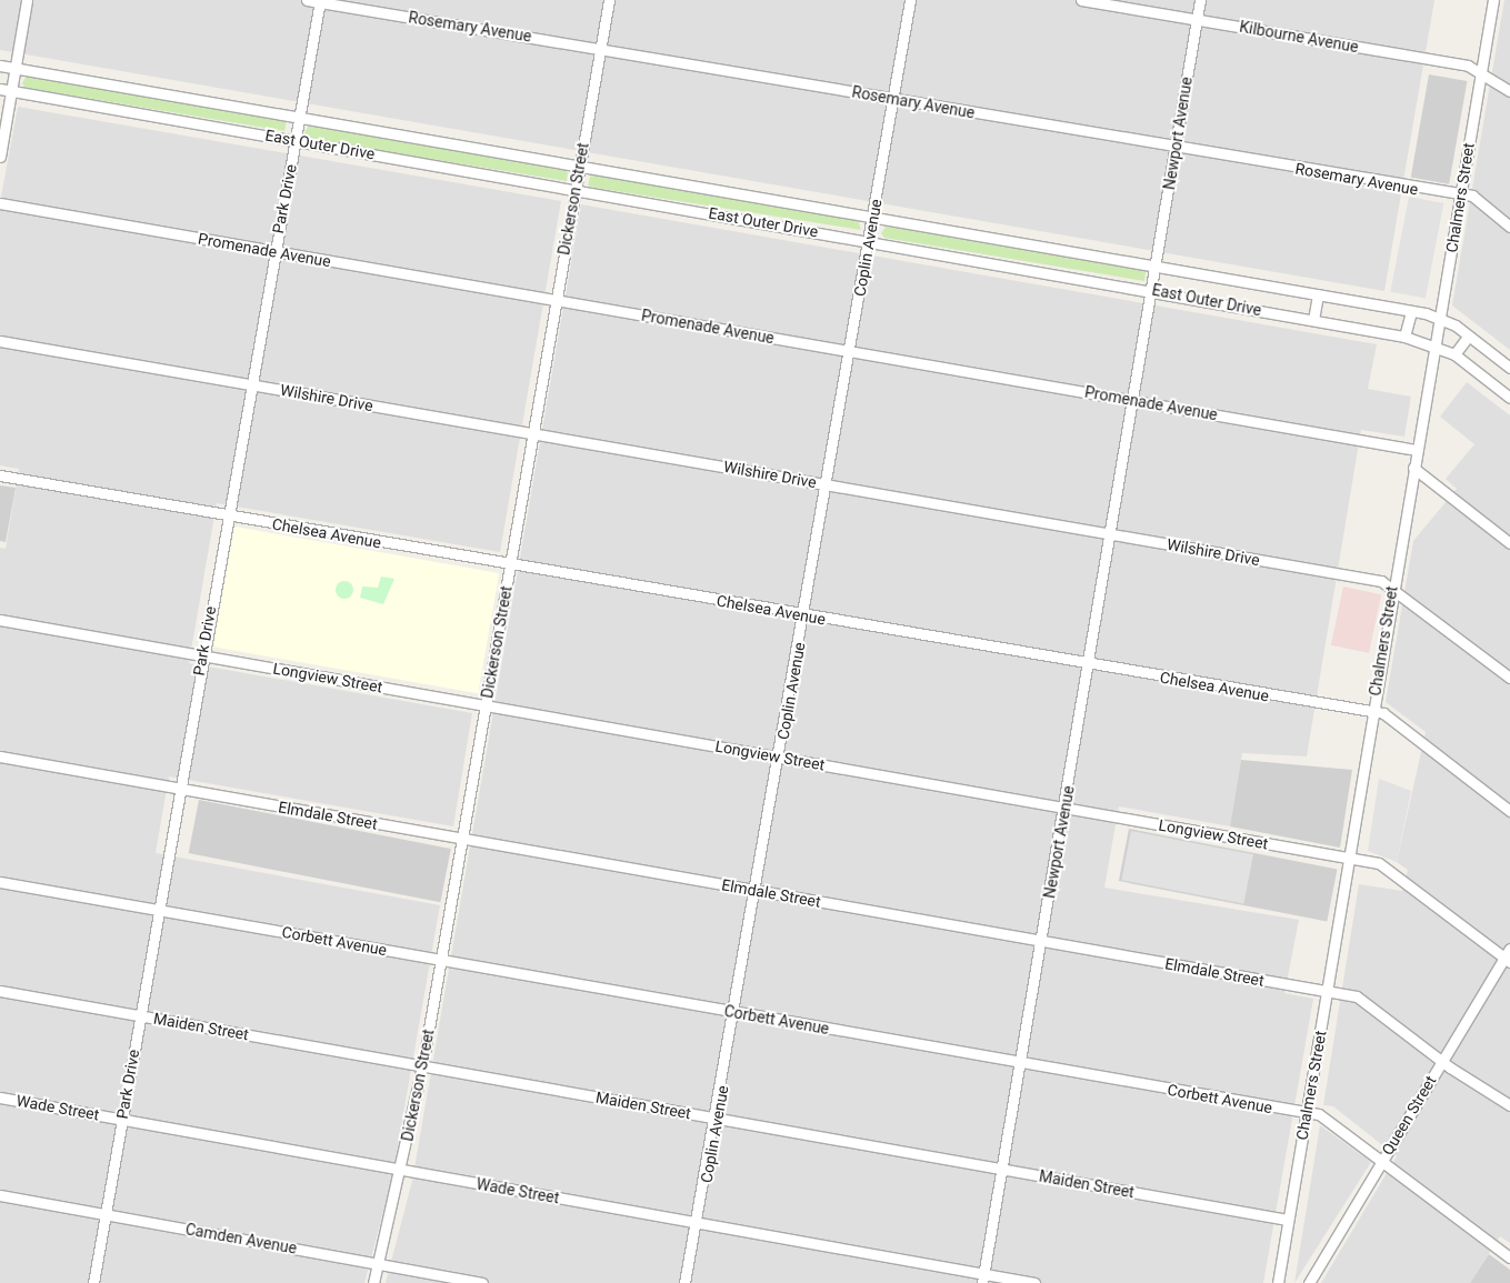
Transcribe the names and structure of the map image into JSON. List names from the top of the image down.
{
  "streets": {
    "street": [
      "Rosemary Avenue",
      "Kilbourne Avenue",
      "Newport Avenue",
      "East Outer Drive",
      "Chalmers Street",
      "Park Drive",
      "Dickerson Street",
      "Coplin Avenue",
      "Promenade Avenue",
      "Wilshire Drive",
      "Chelsea Avenue",
      "Longview Street",
      "Elmdale Street",
      "Corbett Avenue",
      "Maiden Street",
      "Wade Street",
      "Queen Street",
      "Camden Avenue"
    ]
  },
  "crossings": [
    ["Rosemary Avenue", "Newport Avenue"],
    ["Rosemary Avenue", "Chalmers Street"],
    ["Rosemary Avenue", "Park Drive"],
    ["Rosemary Avenue", "Dickerson Street"],
    ["Rosemary Avenue", "Coplin Avenue"],
    ["Kilbourne Avenue", "Newport Avenue"],
    ["Kilbourne Avenue", "Chalmers Street"],
    ["Newport Avenue", "East Outer Drive"],
    ["Newport Avenue", "Promenade Avenue"],
    ["Newport Avenue", "Wilshire Drive"],
    ["Newport Avenue", "Chelsea Avenue"],
    ["Newport Avenue", "Longview Street"],
    ["Newport Avenue", "Elmdale Street"],
    ["Newport Avenue", "Corbett Avenue"],
    ["Newport Avenue", "Maiden Street"],
    ["Newport Avenue", "Wade Street"],
    ["East Outer Drive", "Chalmers Street"],
    ["East Outer Drive", "Park Drive"],
    ["East Outer Drive", "Dickerson Street"],
    ["East Outer Drive", "Coplin Avenue"],
    ["Chalmers Street", "Promenade Avenue"],
    ["Chalmers Street", "Wilshire Drive"],
    ["Chalmers Street", "Chelsea Avenue"],
    ["Chalmers Street", "Longview Street"],
    ["Chalmers Street", "Elmdale Street"],
    ["Chalmers Street", "Corbett Avenue"],
    ["Chalmers Street", "Maiden Street"],
    ["Park Drive", "Promenade Avenue"],
    ["Park Drive", "Wilshire Drive"],
    ["Park Drive", "Chelsea Avenue"],
    ["Park Drive", "Longview Street"],
    ["Park Drive", "Elmdale Street"],
    ["Park Drive", "Corbett Avenue"],
    ["Park Drive", "Maiden Street"],
    ["Park Drive", "Wade Street"],
    ["Park Drive", "Camden Avenue"],
    ["Dickerson Street", "Promenade Avenue"],
    ["Dickerson Street", "Wilshire Drive"],
    ["Dickerson Street", "Chelsea Avenue"],
    ["Dickerson Street", "Longview Street"],
    ["Dickerson Street", "Elmdale Street"],
    ["Dickerson Street", "Corbett Avenue"],
    ["Dickerson Street", "Maiden Street"],
    ["Dickerson Street", "Wade Street"],
    ["Dickerson Street", "Camden Avenue"],
    ["Coplin Avenue", "Promenade Avenue"],
    ["Coplin Avenue", "Wilshire Drive"],
    ["Coplin Avenue", "Chelsea Avenue"],
    ["Coplin Avenue", "Longview Street"],
    ["Coplin Avenue", "Elmdale Street"],
    ["Coplin Avenue", "Corbett Avenue"],
    ["Coplin Avenue", "Maiden Street"],
    ["Coplin Avenue", "Wade Street"],
    ["Longview Street", "Queen Street"],
    ["Elmdale Street", "Queen Street"],
    ["Corbett Avenue", "Queen Street"]
  ]
}
